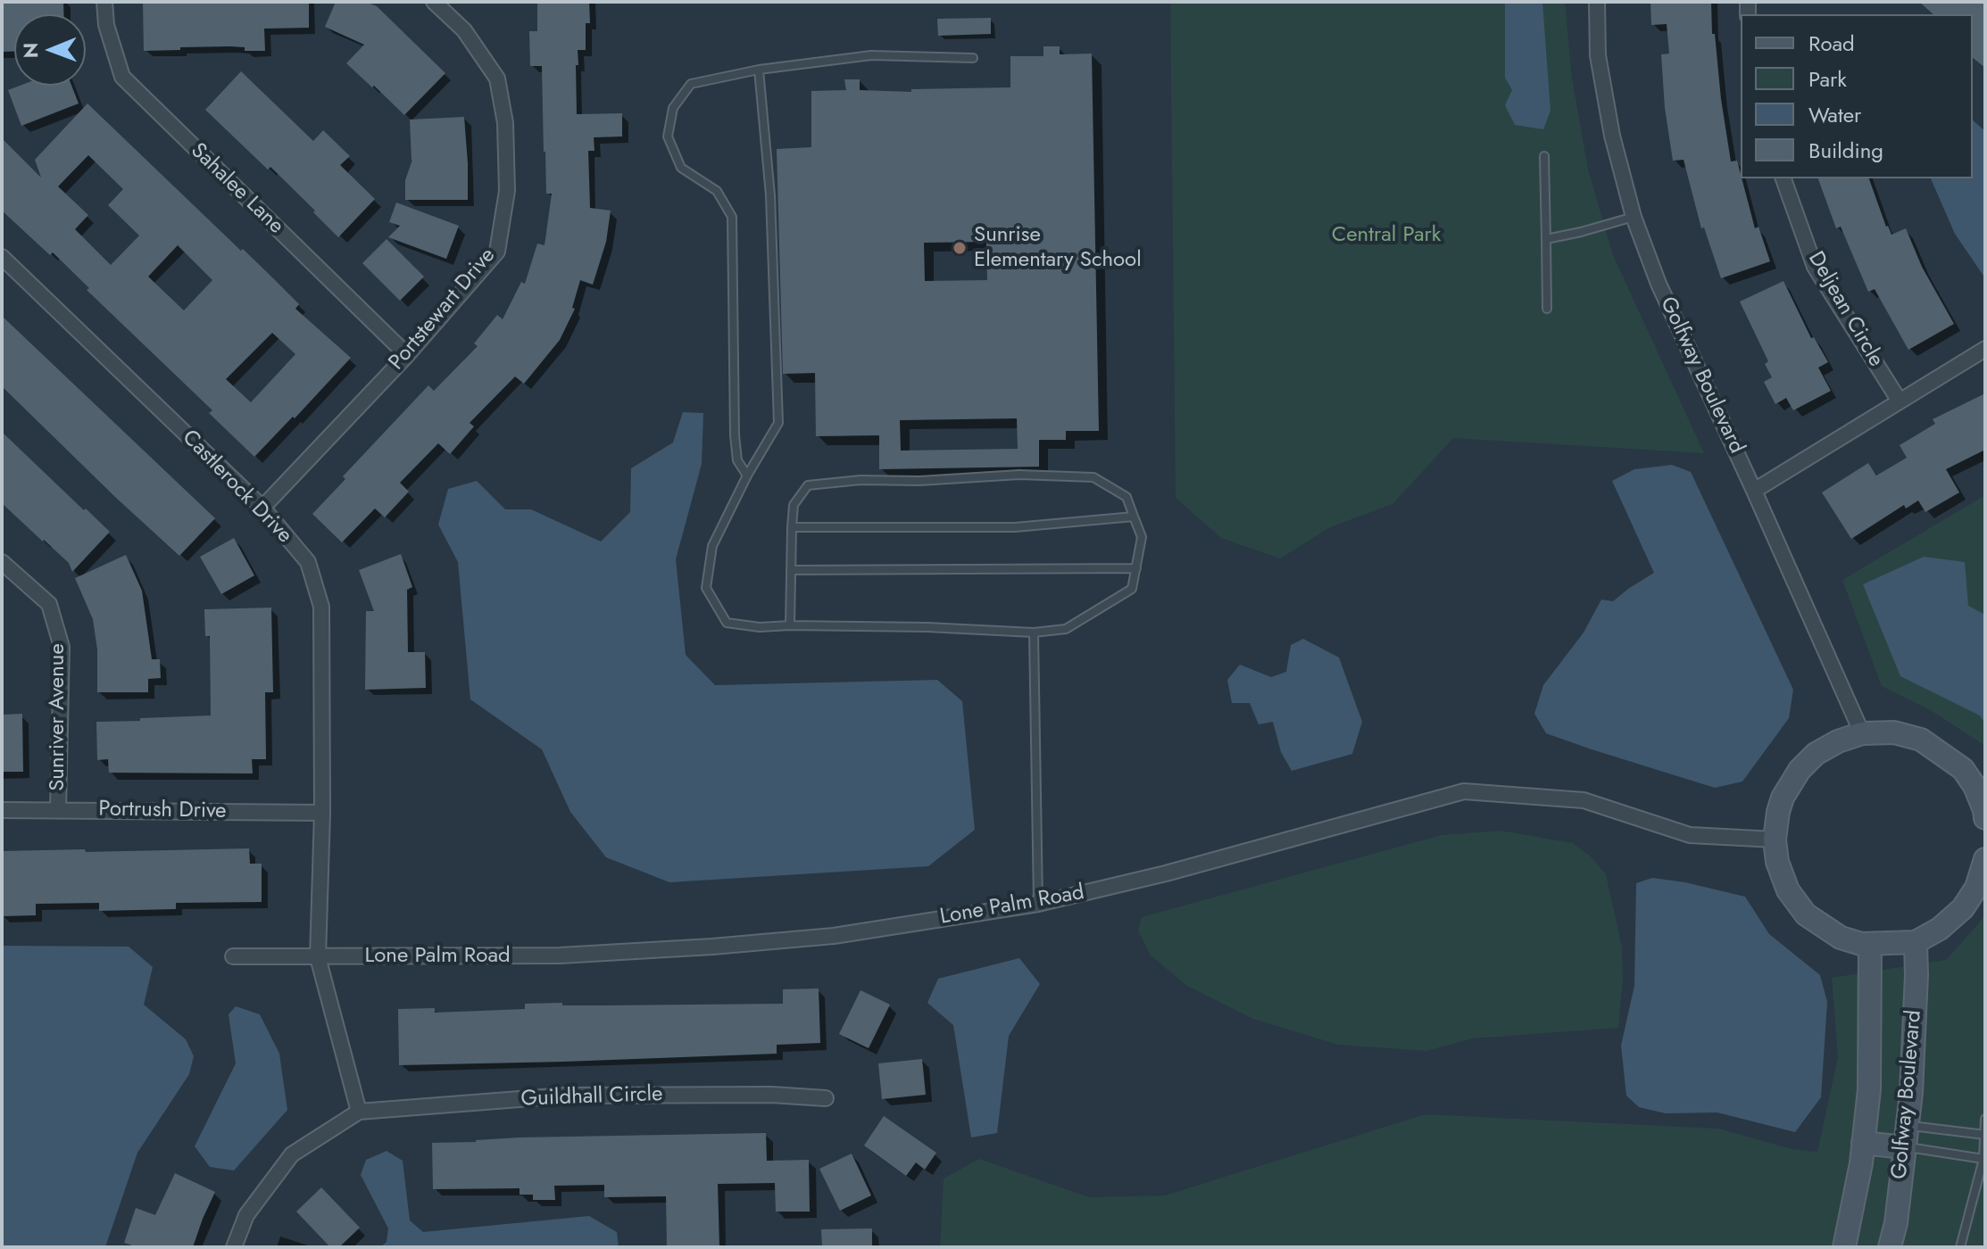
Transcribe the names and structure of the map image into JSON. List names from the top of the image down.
{
  "streets": {
    "street": [
      "Sahalee Lane",
      "Portstewart Drive",
      "Deljean Circle",
      "Golfway Boulevard",
      "Castlerock Drive",
      "Sunriver Avenue",
      "Portrush Drive",
      "Lone Palm Road",
      "Guildhall Circle"
    ]
  },
  "crossings": [
    ["Sahalee Lane", "Portstewart Drive"],
    ["Portstewart Drive", "Castlerock Drive"],
    ["Castlerock Drive", "Portrush Drive"],
    ["Castlerock Drive", "Lone Palm Road"],
    ["Sunriver Avenue", "Portrush Drive"]
  ],
  "parks": ["Central Park"],
  "places": ["Sunrise Elementary School"],
  "legend": [
    "Road",
    "Park",
    "Water",
    "Building"
  ],
  "north": "left"
}
